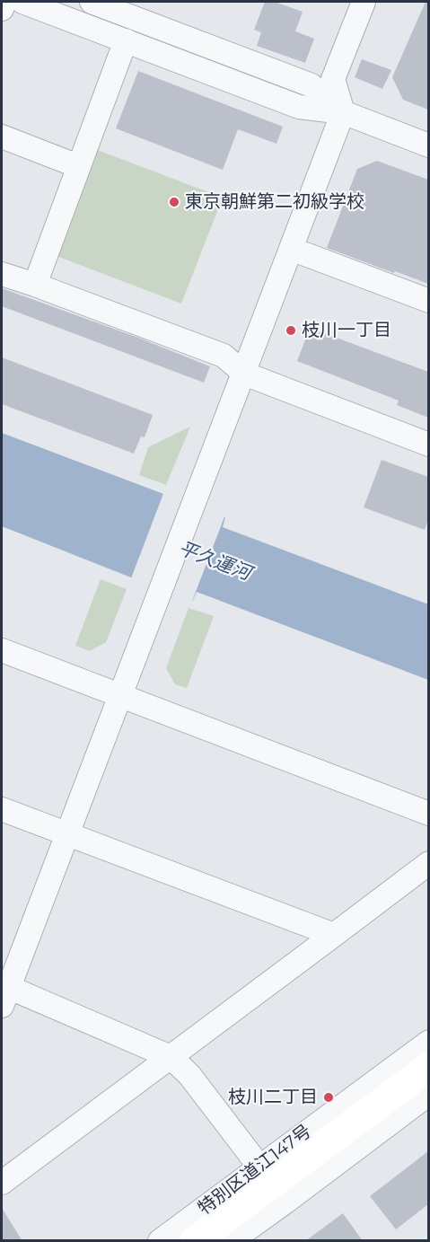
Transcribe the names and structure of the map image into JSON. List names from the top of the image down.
{
  "streets": {
    "street": ["特別区道江147号"]
  },
  "water": ["平久運河"],
  "places": ["東京朝鮮第二初級学校", "枝川一丁目", "枝川二丁目"]
}
